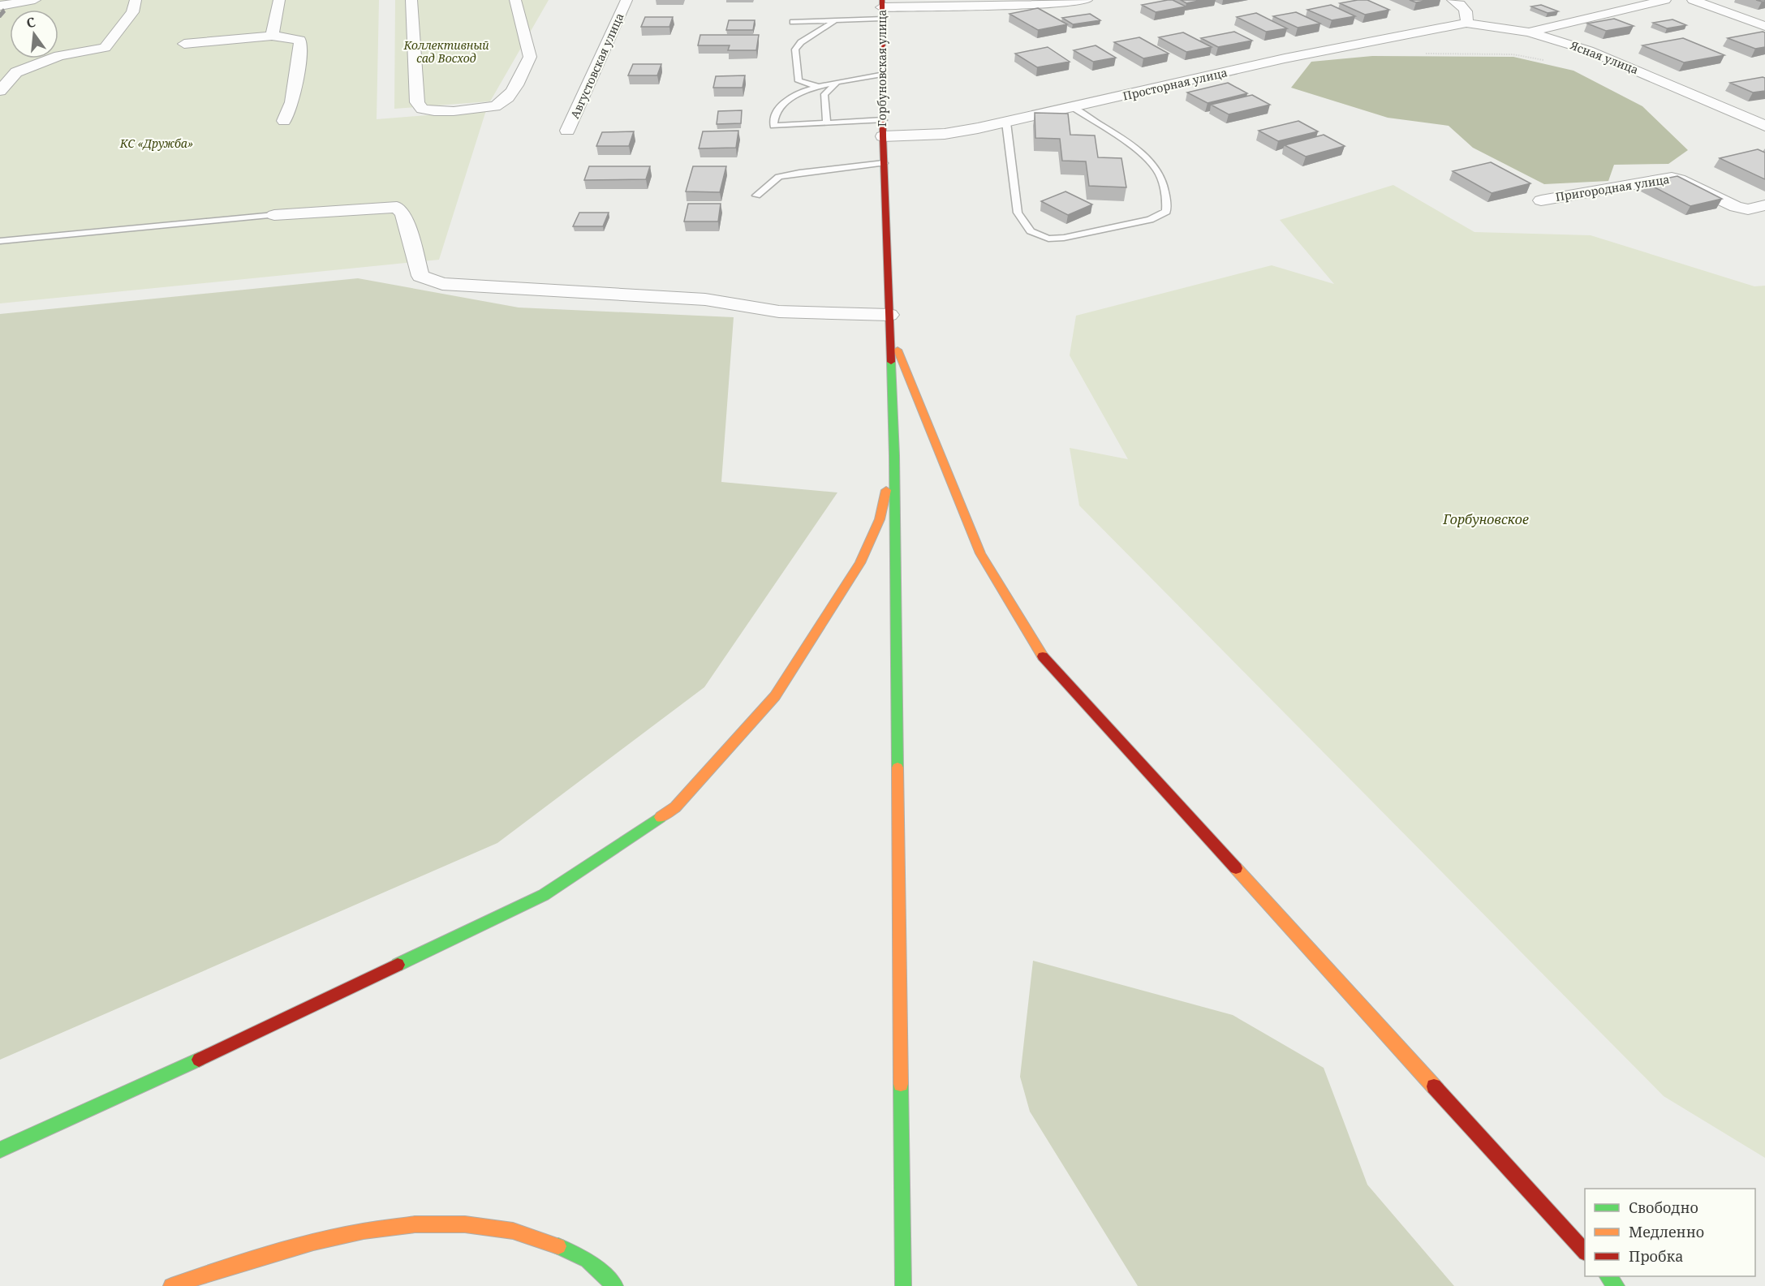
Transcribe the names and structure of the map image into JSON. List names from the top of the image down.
{
  "streets": {
    "main road": ["Горбуновская улица"],
    "street": [
      "Ясная улица",
      "Августовская улица",
      "Просторная улица",
      "Пригородная улица"
    ]
  },
  "crossings": [
    ["Ясная улица", "Просторная улица"],
    ["Горбуновская улица", "Просторная улица"]
  ],
  "parks": ["Коллективный сад Восход", "КС «Дружба»", "Горбуновское"],
  "legend": ["Свободно", "Медленно", "Пробка"],
  "north": "top"
}
